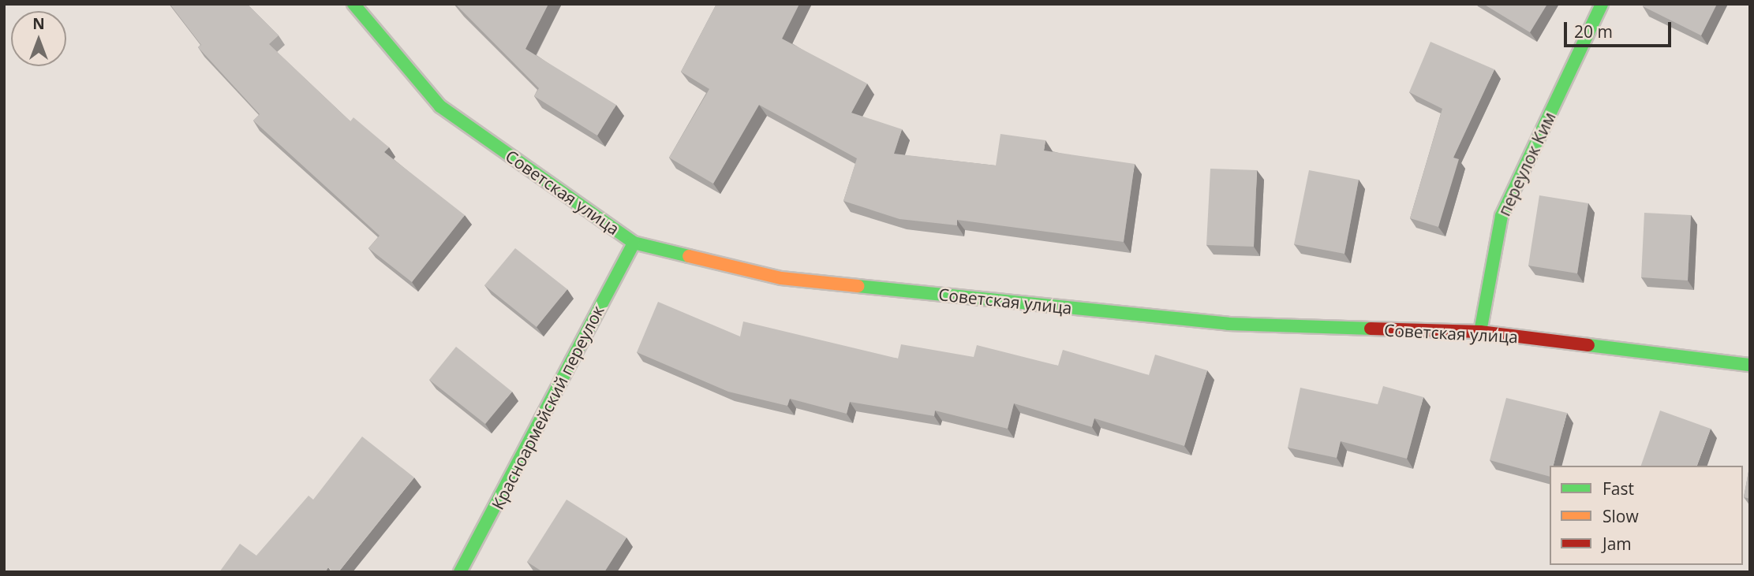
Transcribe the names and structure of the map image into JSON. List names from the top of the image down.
{
  "streets": {
    "street": ["переулок Ким", "Советская улица", "Красноармейский переулок"]
  },
  "crossings": [
    ["переулок Ким", "Советская улица"],
    ["Советская улица", "Красноармейский переулок"]
  ],
  "legend": ["Fast", "Slow", "Jam"],
  "scale_bar": "20 m",
  "north": "top"
}
